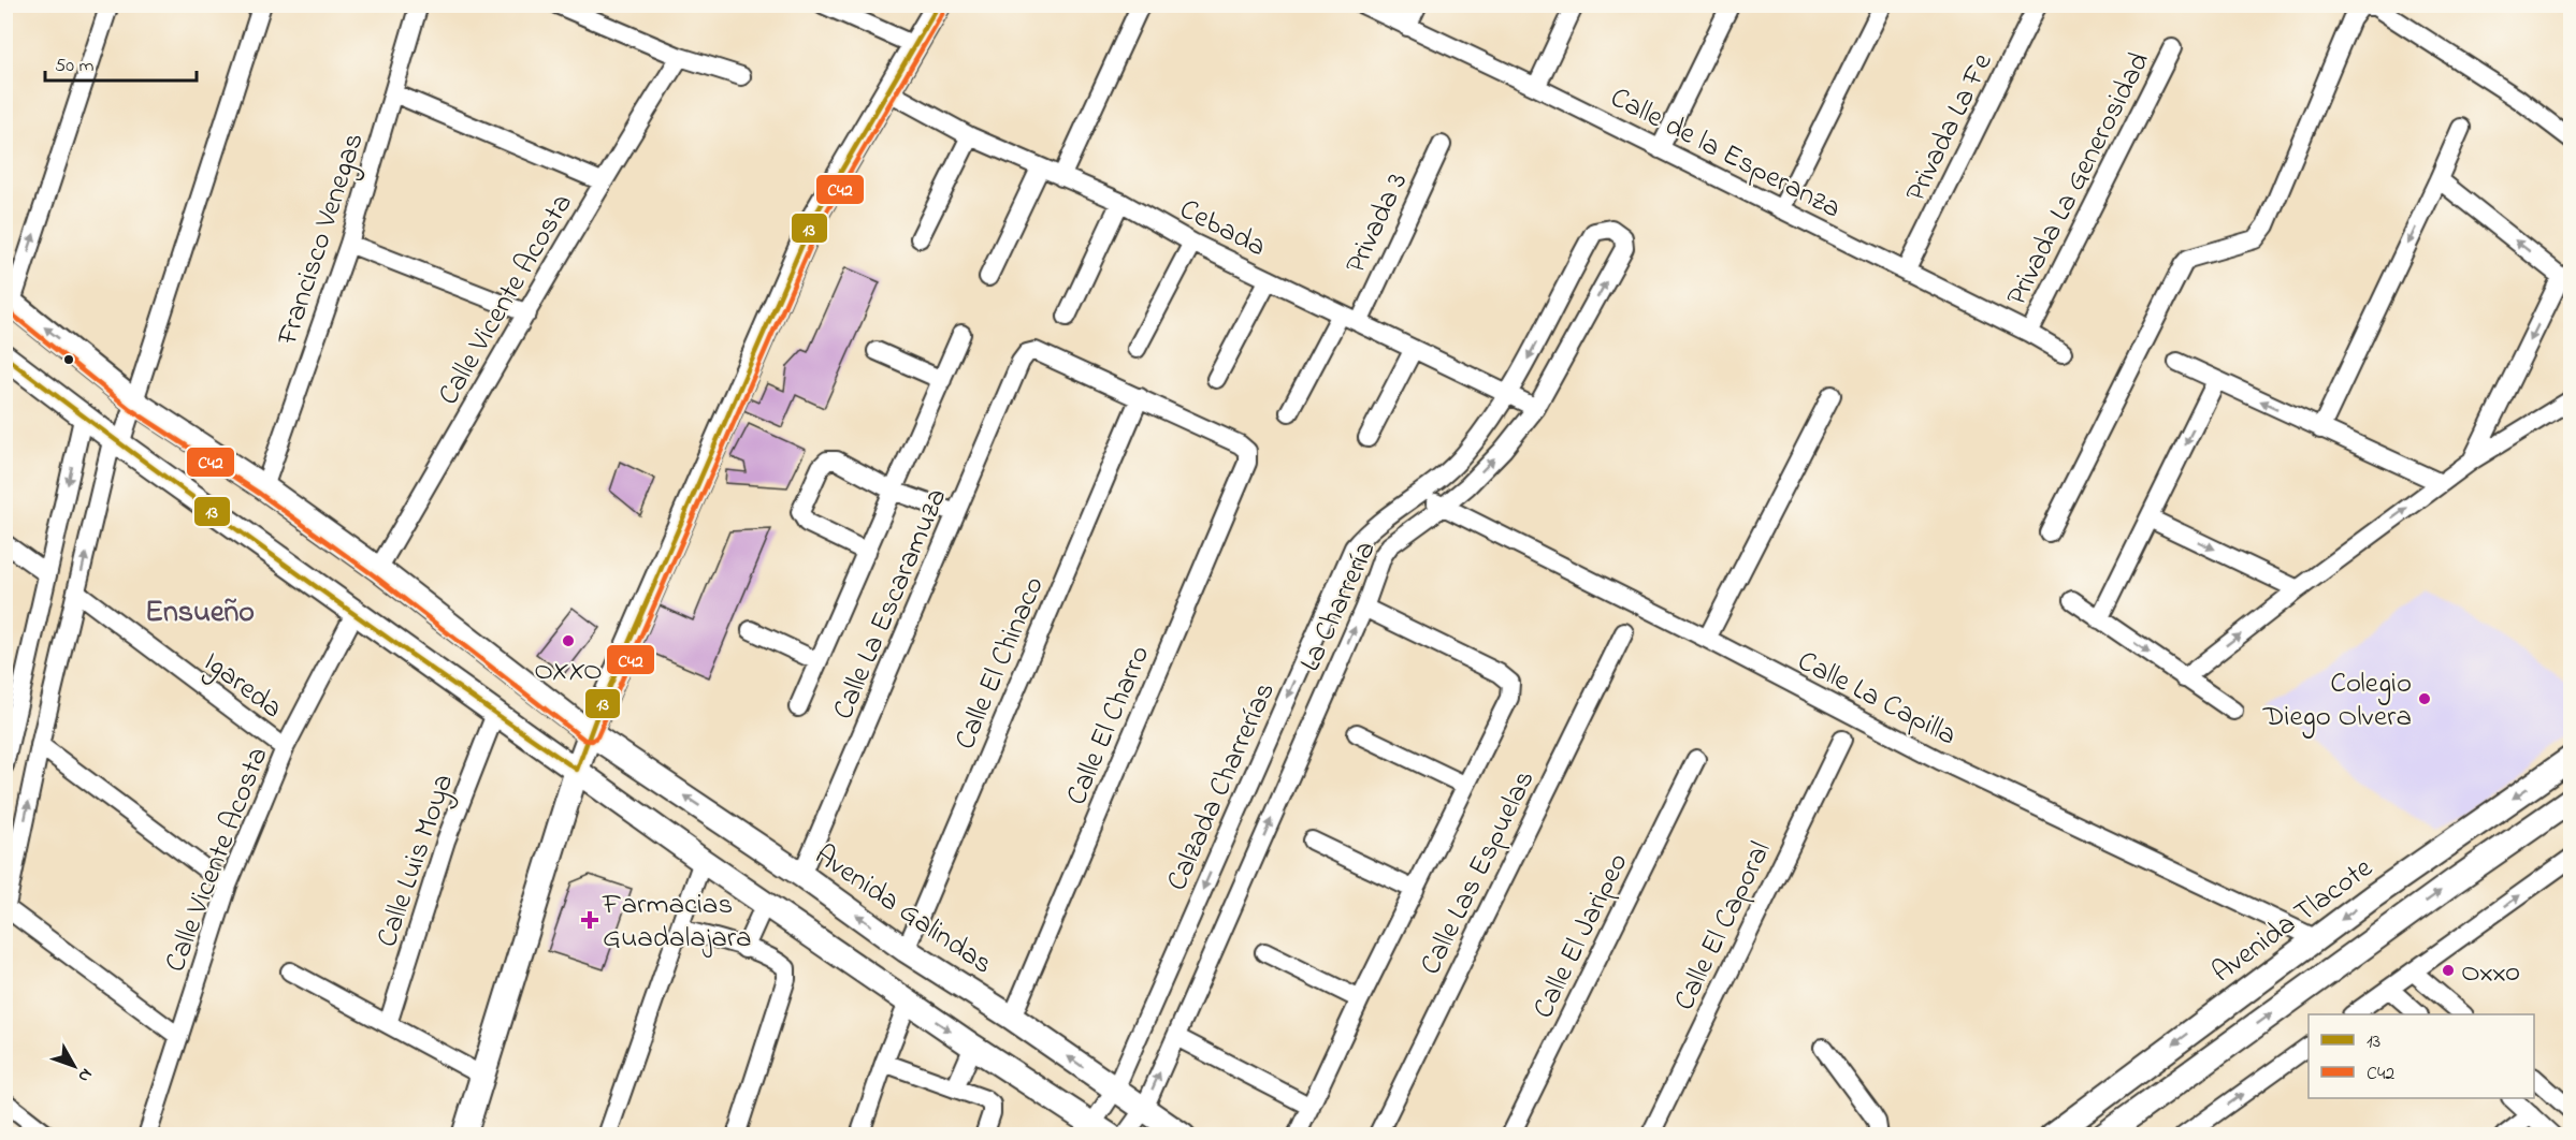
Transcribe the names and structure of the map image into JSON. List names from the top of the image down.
{
  "streets": {
    "street": [
      "Privada La Fe",
      "Calle de la Esperanza",
      "Privada La Generosidad",
      "Privada 3",
      "Cebada",
      "Francisco Venegas",
      "Calle Vicente Acosta",
      "Calle La Escaramuza",
      "La Charrería",
      "Calle El Chinaco",
      "Igareda",
      "Calle La Capilla",
      "Calle El Charro",
      "Calzada Charrerías",
      "Calle Luis Moya",
      "Calle Las Espuelas",
      "Avenida Galindas",
      "Avenida Tlacote",
      "Calle El Caporal",
      "Calle El Jaripeo"
    ]
  },
  "crossings": [
    ["Privada La Fe", "Calle de la Esperanza"],
    ["Calle de la Esperanza", "Privada La Generosidad"],
    ["Privada 3", "Cebada"],
    ["Cebada", "La Charrería"],
    ["Cebada", "Calzada Charrerías"],
    ["Francisco Venegas", "Avenida Galindas"],
    ["Calle Vicente Acosta", "Igareda"],
    ["Calle Vicente Acosta", "Avenida Galindas"],
    ["Calle La Escaramuza", "Calle El Chinaco"],
    ["Calle La Escaramuza", "Calle El Charro"],
    ["Calle La Escaramuza", "Avenida Galindas"],
    ["La Charrería", "Calle La Capilla"],
    ["La Charrería", "Calzada Charrerías"],
    ["La Charrería", "Avenida Galindas"],
    ["Calle El Chinaco", "Calle El Charro"],
    ["Calle El Chinaco", "Avenida Galindas"],
    ["Calle La Capilla", "Calzada Charrerías"],
    ["Calle La Capilla", "Avenida Tlacote"],
    ["Calle El Charro", "Avenida Galindas"],
    ["Calzada Charrerías", "Avenida Galindas"]
  ],
  "one_way": ["Calzada Charrerías"],
  "districts": ["Ensueño"],
  "places": {
    "other": ["OXXO", "Colegio Diego Olvera", "Oxxo"],
    "health": ["Farmacias Guadalajara"]
  },
  "lines": ["transit line 13", "transit line C42"],
  "legend": ["13", "C42"],
  "scale_bar": "50 m",
  "north": "bottom right"
}
